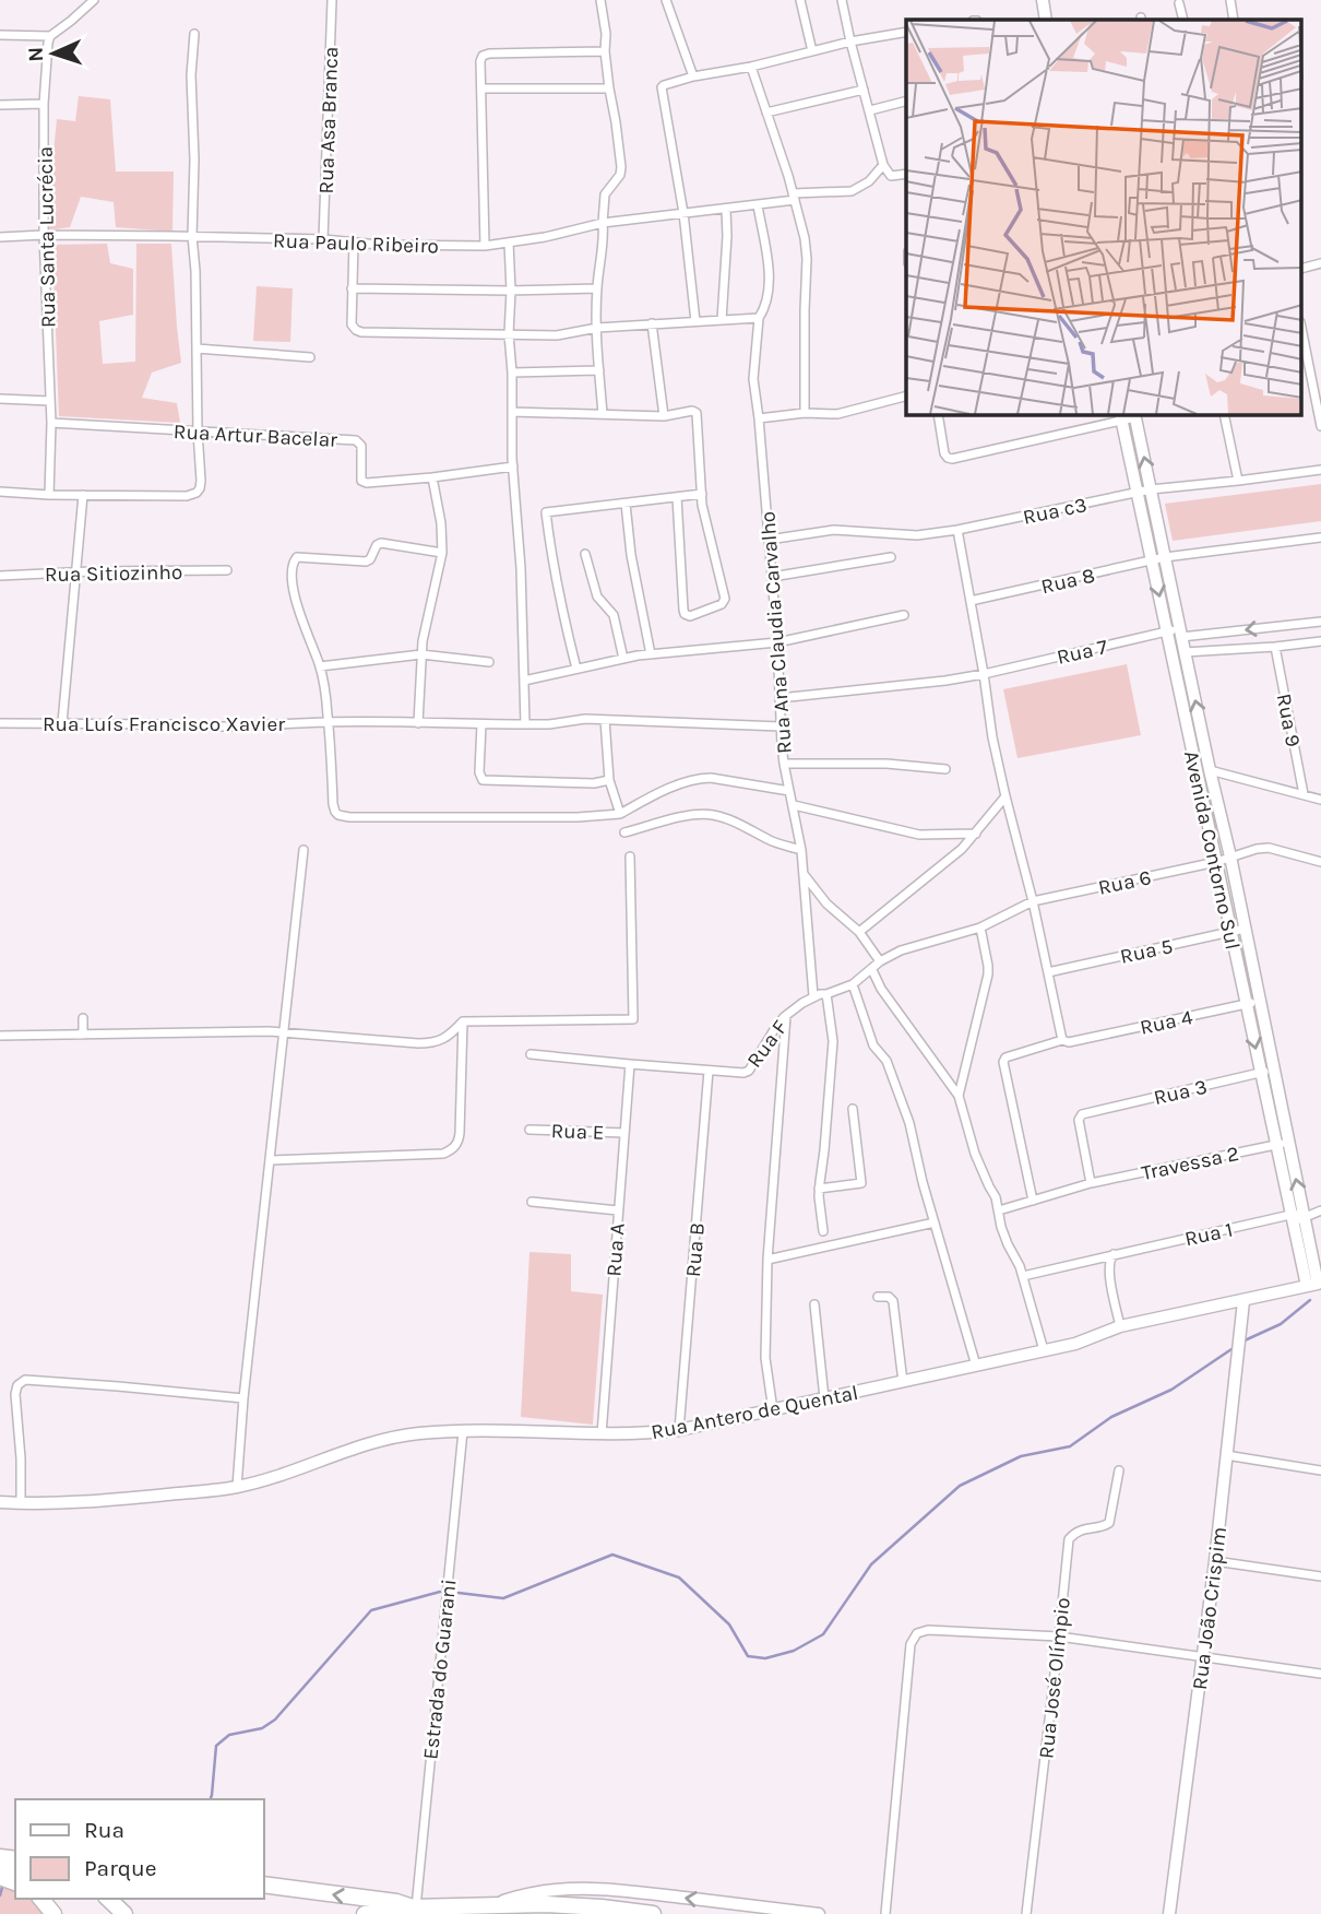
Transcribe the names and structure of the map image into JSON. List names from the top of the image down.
{
  "streets": {
    "street": [
      "Rua Asa Branca",
      "Rua Santa Lucrécia",
      "Rua Paulo Ribeiro",
      "Rua Artur Bacelar",
      "Rua c3",
      "Rua Sitiozinho",
      "Rua 8",
      "Rua Ana Claudia Carvalho",
      "Rua 7",
      "Rua 9",
      "Rua Luís Francisco Xavier",
      "Avenida Contorno Sul",
      "Rua 6",
      "Rua 5",
      "Rua 4",
      "Rua F",
      "Rua 3",
      "Rua E",
      "Travessa 2",
      "Rua 1",
      "Rua A",
      "Rua B",
      "Rua Antero de Quental",
      "Rua João Crispim",
      "Estrada do Guarani",
      "Rua José Olímpio"
    ]
  },
  "crossings": [
    ["Rua Asa Branca", "Rua Paulo Ribeiro"],
    ["Rua Santa Lucrécia", "Rua Paulo Ribeiro"],
    ["Rua Santa Lucrécia", "Rua Artur Bacelar"],
    ["Rua Paulo Ribeiro", "Rua Ana Claudia Carvalho"],
    ["Rua c3", "Rua Ana Claudia Carvalho"],
    ["Rua c3", "Avenida Contorno Sul"],
    ["Rua 8", "Avenida Contorno Sul"],
    ["Rua Ana Claudia Carvalho", "Rua 7"],
    ["Rua Ana Claudia Carvalho", "Rua Luís Francisco Xavier"],
    ["Rua Ana Claudia Carvalho", "Rua F"],
    ["Rua 7", "Avenida Contorno Sul"],
    ["Avenida Contorno Sul", "Rua 6"],
    ["Avenida Contorno Sul", "Rua 5"],
    ["Avenida Contorno Sul", "Rua 4"],
    ["Avenida Contorno Sul", "Rua 3"],
    ["Avenida Contorno Sul", "Travessa 2"],
    ["Avenida Contorno Sul", "Rua 1"],
    ["Avenida Contorno Sul", "Rua Antero de Quental"],
    ["Rua 6", "Rua F"],
    ["Rua F", "Rua A"],
    ["Rua F", "Rua B"],
    ["Rua 3", "Travessa 2"],
    ["Rua E", "Rua A"],
    ["Rua A", "Rua Antero de Quental"],
    ["Rua B", "Rua Antero de Quental"],
    ["Rua Antero de Quental", "Rua João Crispim"],
    ["Rua Antero de Quental", "Estrada do Guarani"]
  ],
  "legend": ["Rua", "Parque"],
  "north": "left"
}
